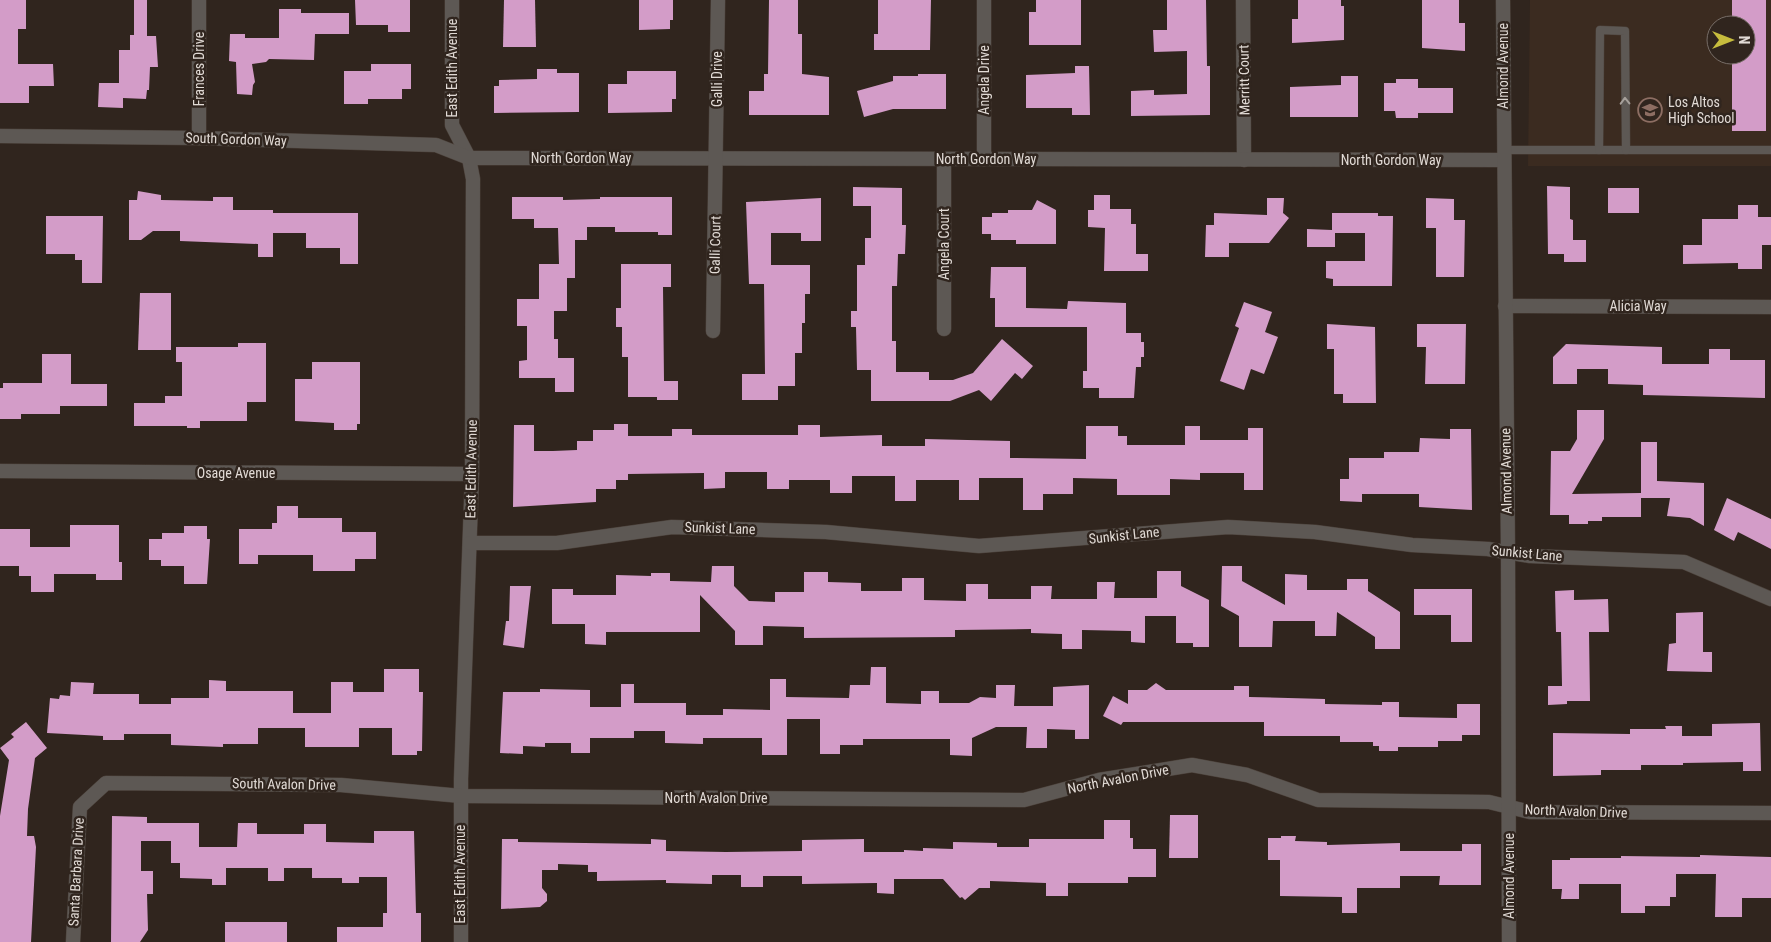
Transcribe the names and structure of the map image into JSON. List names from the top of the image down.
{
  "streets": {
    "street": [
      "Almond Avenue",
      "East Edith Avenue",
      "Frances Drive",
      "Galli Drive",
      "Angela Drive",
      "Merritt Court",
      "South Gordon Way",
      "North Gordon Way",
      "Angela Court",
      "Galli Court",
      "Alicia Way",
      "Osage Avenue",
      "Sunkist Lane",
      "North Avalon Drive",
      "South Avalon Drive",
      "Santa Barbara Drive"
    ]
  },
  "crossings": [
    ["Almond Avenue", "North Gordon Way"],
    ["Almond Avenue", "Alicia Way"],
    ["Almond Avenue", "Sunkist Lane"],
    ["Almond Avenue", "North Avalon Drive"],
    ["East Edith Avenue", "South Gordon Way"],
    ["East Edith Avenue", "North Gordon Way"],
    ["East Edith Avenue", "Osage Avenue"],
    ["East Edith Avenue", "Sunkist Lane"],
    ["East Edith Avenue", "North Avalon Drive"],
    ["East Edith Avenue", "South Avalon Drive"],
    ["Frances Drive", "South Gordon Way"],
    ["Galli Drive", "North Gordon Way"],
    ["Galli Drive", "Galli Court"],
    ["Angela Drive", "North Gordon Way"],
    ["Merritt Court", "North Gordon Way"],
    ["South Gordon Way", "North Gordon Way"],
    ["North Gordon Way", "Angela Court"],
    ["North Gordon Way", "Galli Court"],
    ["North Avalon Drive", "South Avalon Drive"],
    ["South Avalon Drive", "Santa Barbara Drive"]
  ],
  "places": {
    "school or university": ["Los Altos High School"]
  },
  "north": "right"
}
